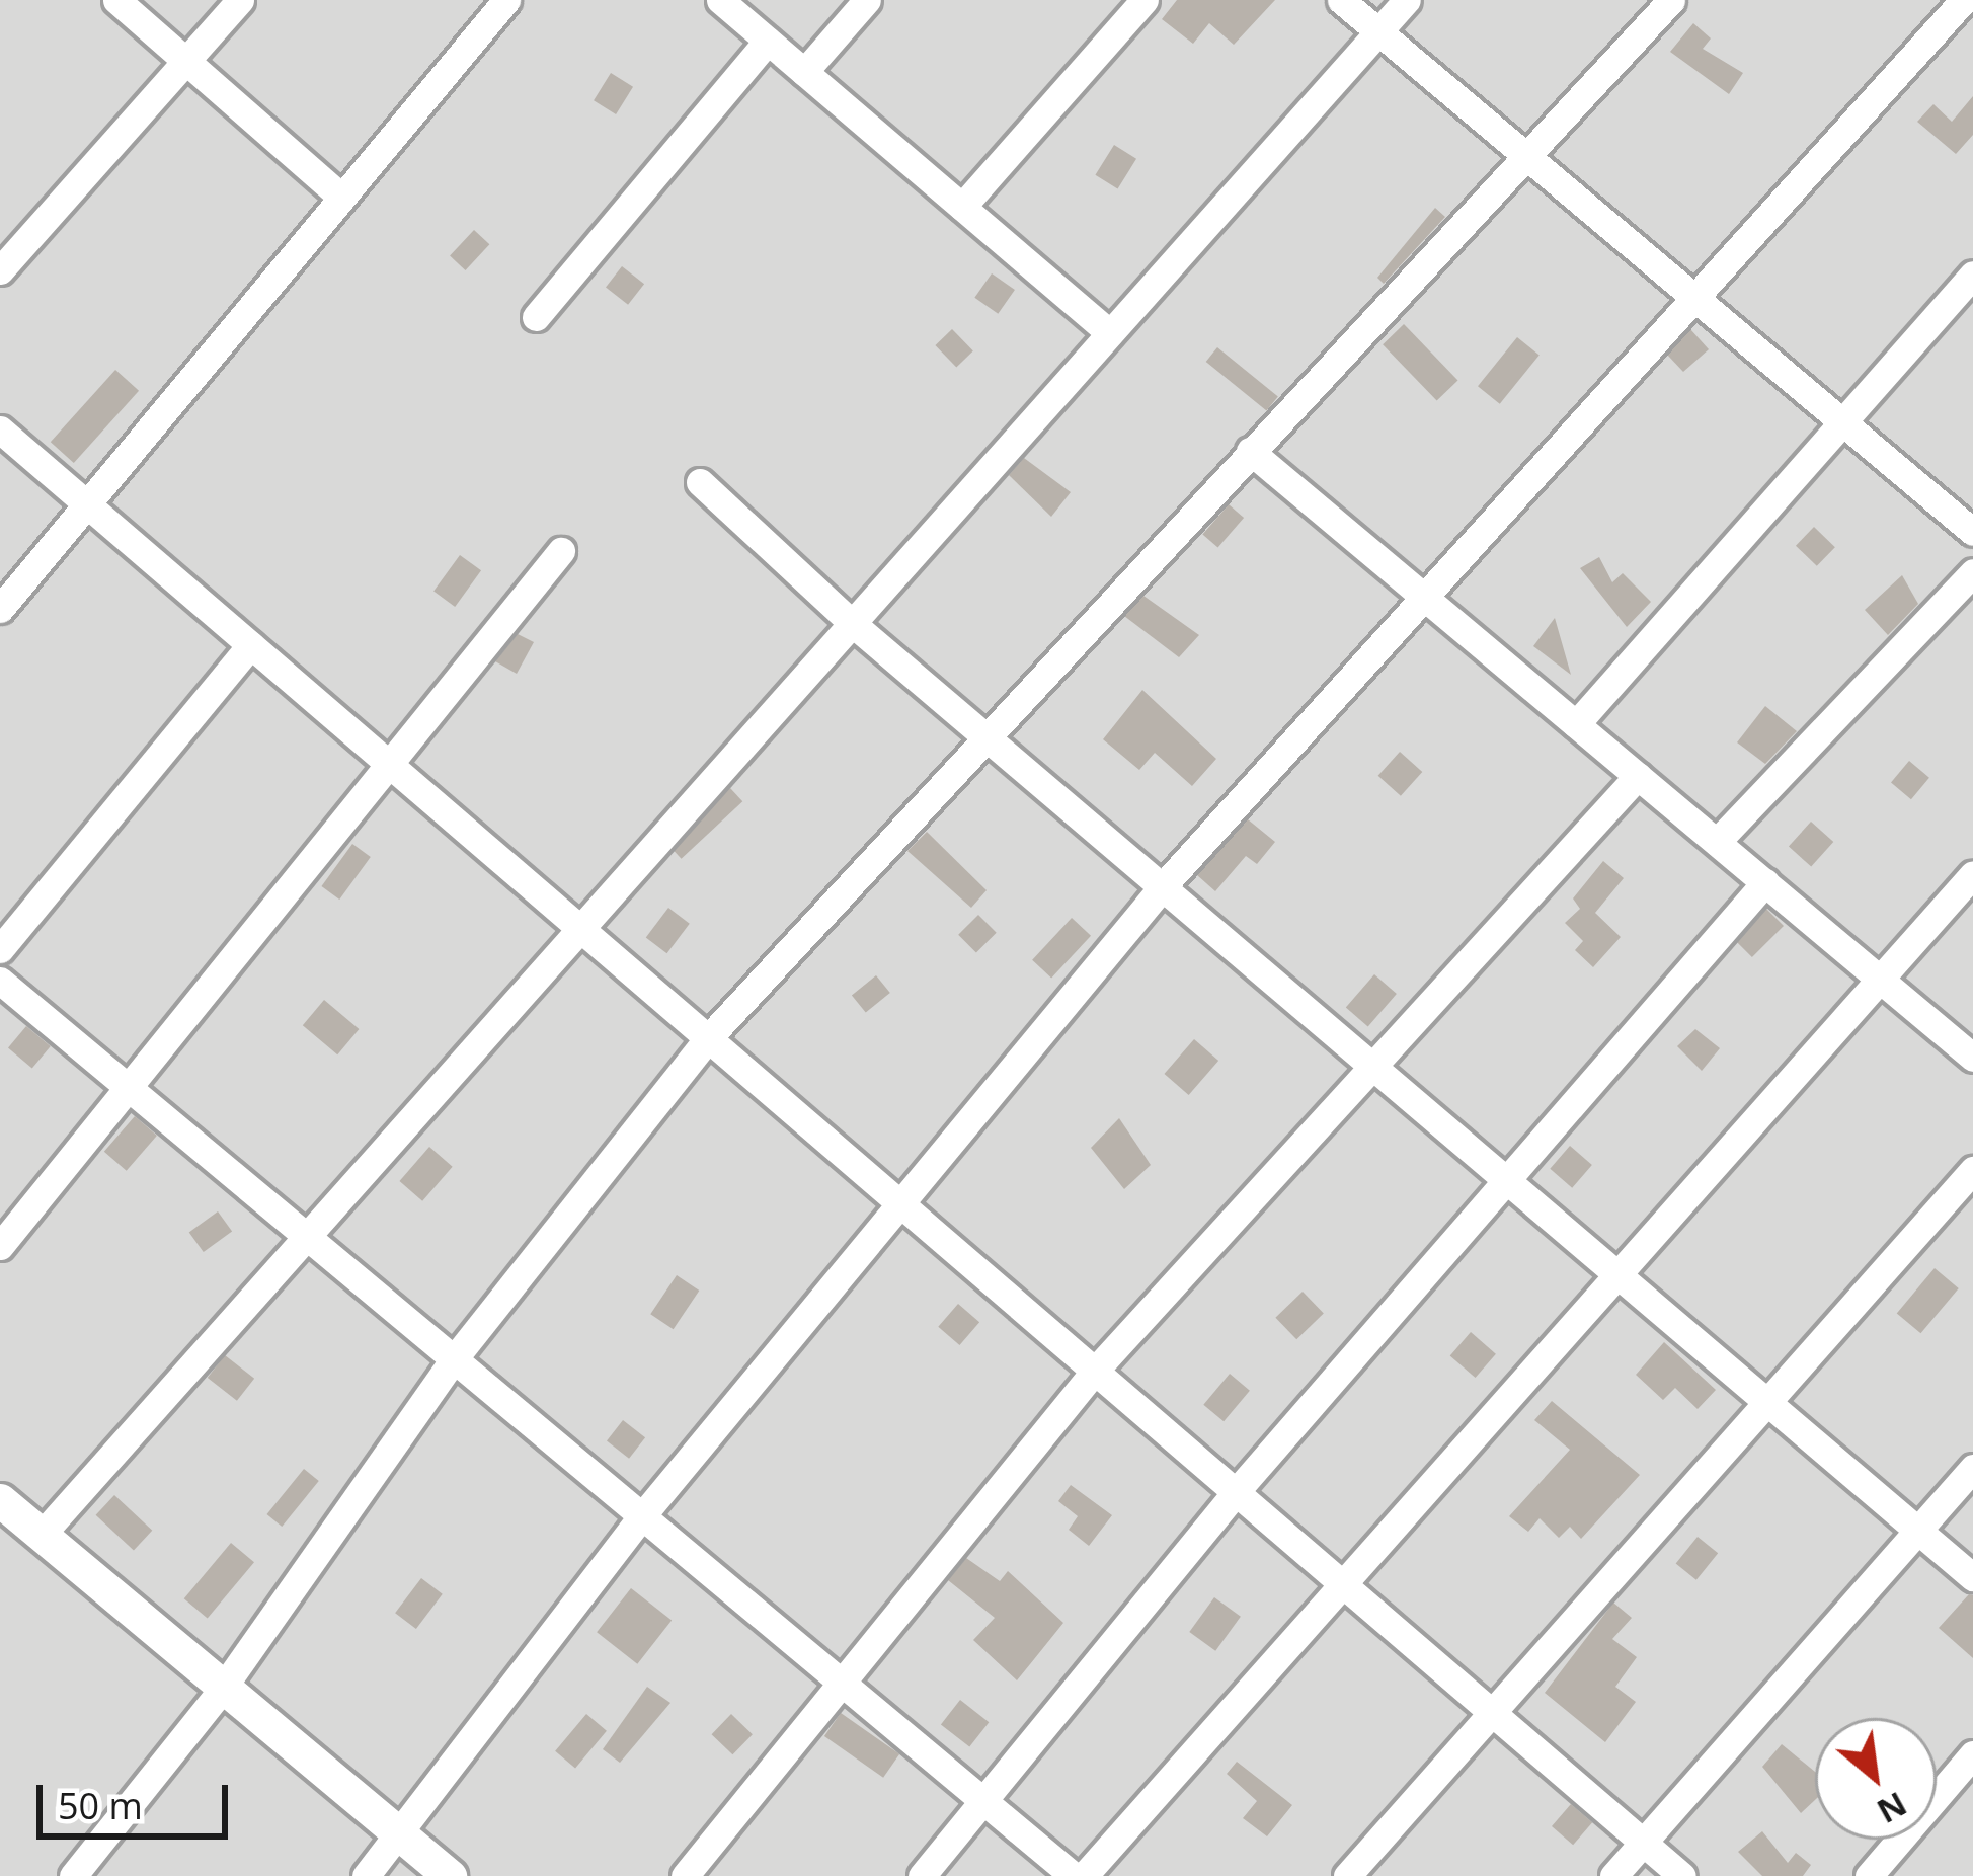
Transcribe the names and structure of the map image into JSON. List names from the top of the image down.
{
  "scale_bar": "50 m",
  "north": "bottom right"
}
